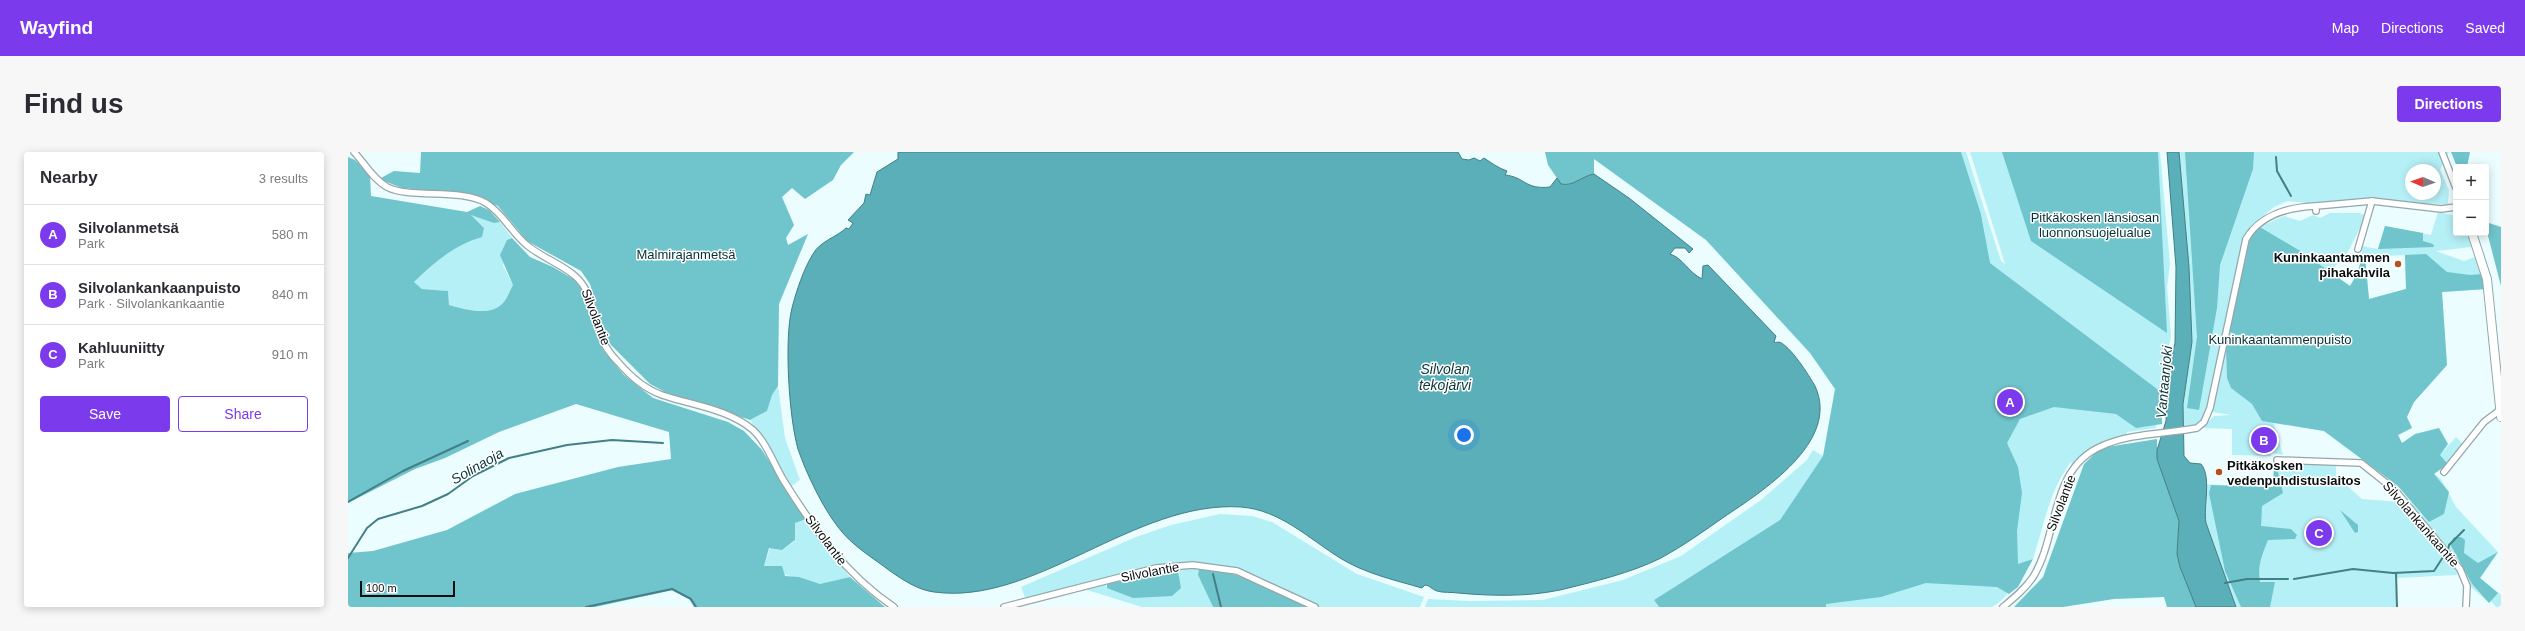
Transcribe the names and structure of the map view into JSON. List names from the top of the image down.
{
  "streets": {
    "street": ["Silvolantie", "Silvolankankaantie"]
  },
  "water": ["Silvolan tekojärvi", "Vantaanjoki", "Solinaoja"],
  "parks": ["Pitkäkosken länsiosan luonnonsuojelualue", "Malmirajanmetsä", "Kuninkaantammenpuisto"],
  "places": ["Kuninkaantammen pihakahvila", "Pitkäkosken vedenpuhdistuslaitos"],
  "scale_bar": "100 m",
  "north": "left",
  "page": {
    "header": "Wayfind",
    "nav": ["Map", "Directions", "Saved"],
    "buttons": [
      "Directions",
      ["Save", "Share"]
    ],
    "title": "Find us",
    "heading": ["Nearby", "3 results"],
    "map_buttons": ["+", "−"],
    "list": [
      {
        "mark": "A",
        "name": "Silvolanmetsä",
        "note": "Park",
        "value": "580 m"
      },
      {
        "mark": "B",
        "name": "Silvolankankaanpuisto",
        "note": "Park · Silvolankankaantie",
        "value": "840 m"
      },
      {
        "mark": "C",
        "name": "Kahluuniitty",
        "note": "Park",
        "value": "910 m"
      }
    ],
    "pins": ["A", "B", "C"],
    "scale": "100 m"
  }
}
